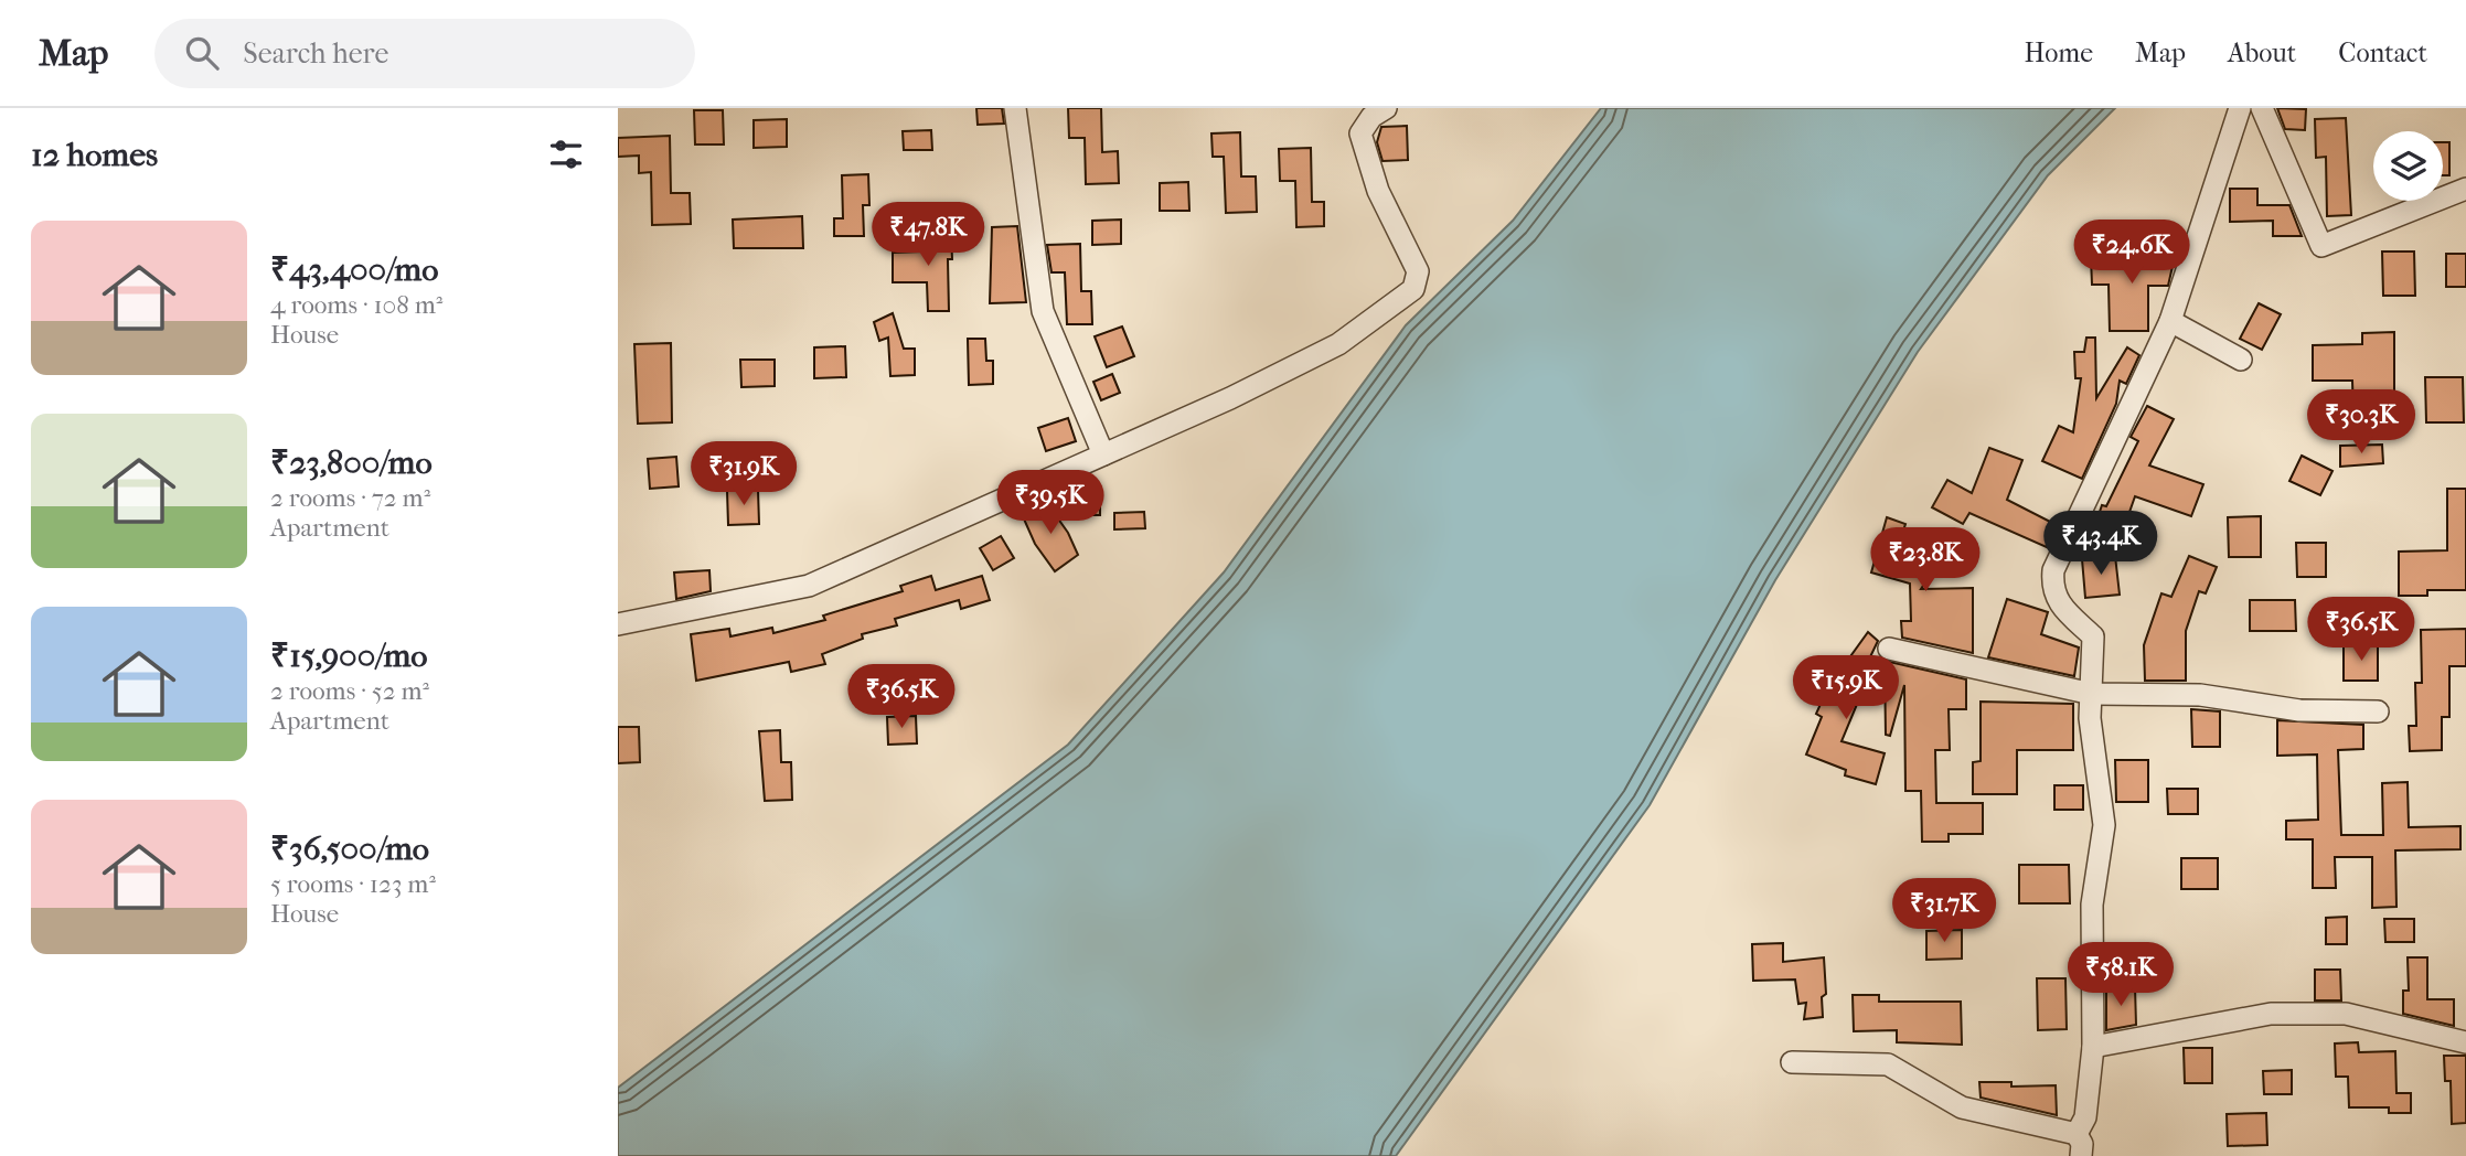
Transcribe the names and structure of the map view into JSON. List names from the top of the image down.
{
  "page": {
    "header": "Map",
    "search": "Search here",
    "nav": [
      "Home",
      "Map",
      "About",
      "Contact"
    ],
    "heading": "12 homes",
    "list": [
      {
        "name": "₹43,400/mo",
        "note": "4 rooms · 108 m² · House"
      },
      {
        "name": "₹23,800/mo",
        "note": "2 rooms · 72 m² · Apartment"
      },
      {
        "name": "₹15,900/mo",
        "note": "2 rooms · 52 m² · Apartment"
      },
      {
        "name": "₹36,500/mo",
        "note": "5 rooms · 123 m² · House"
      }
    ],
    "price": [
      "₹47.8K",
      "₹24.6K",
      "₹30.3K",
      "₹31.9K",
      "₹39.5K",
      "₹43.4K",
      "₹23.8K",
      "₹36.5K",
      "₹15.9K",
      "₹36.5K",
      "₹31.7K",
      "₹58.1K"
    ]
  }
}
